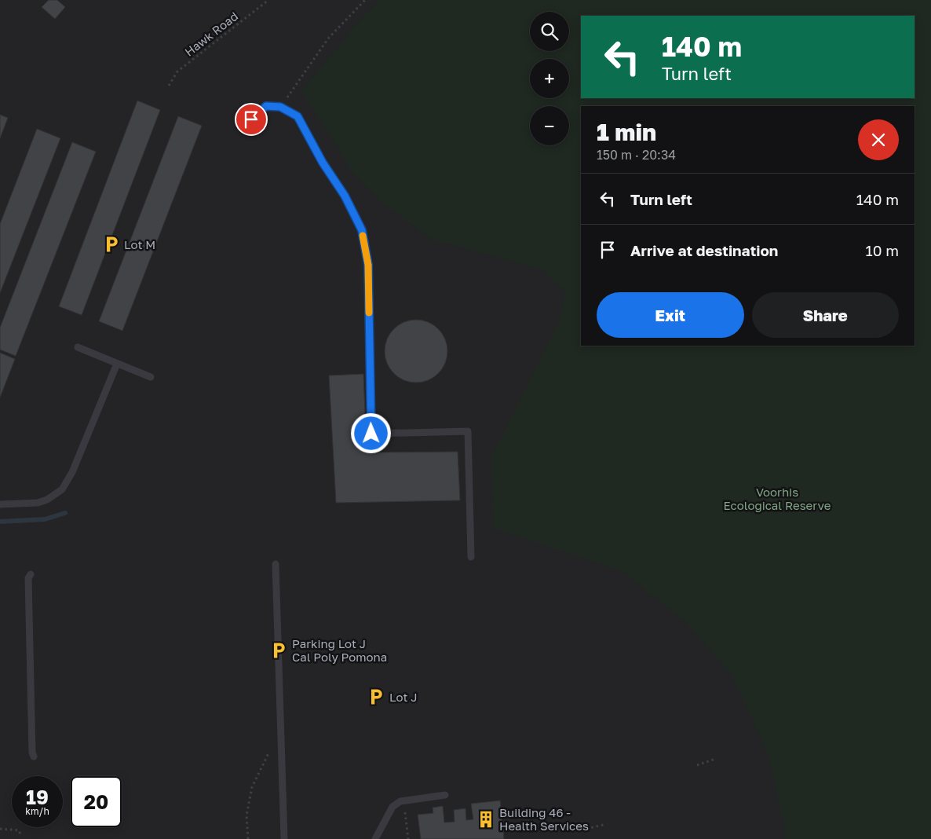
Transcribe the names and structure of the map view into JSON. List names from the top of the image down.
{
  "streets": {
    "path": ["Hawk Road"]
  },
  "parks": ["Voorhis Ecological Reserve"],
  "places": {
    "parking": ["Lot M", "Parking Lot J Cal Poly Pomona", "Lot J"],
    "building": ["Building 46 - Health Services"]
  },
  "page": {
    "map_buttons": ["+", "−"],
    "turn": ["140 m", "Turn left"],
    "heading": ["1 min", "150 m · 20:34"],
    "list": [
      {
        "name": "Turn left",
        "value": "140 m"
      },
      {
        "name": "Arrive at destination",
        "value": "10 m"
      }
    ],
    "buttons": ["Exit", "Share"],
    "speed": "19 km/h",
    "limit": "20"
  }
}
